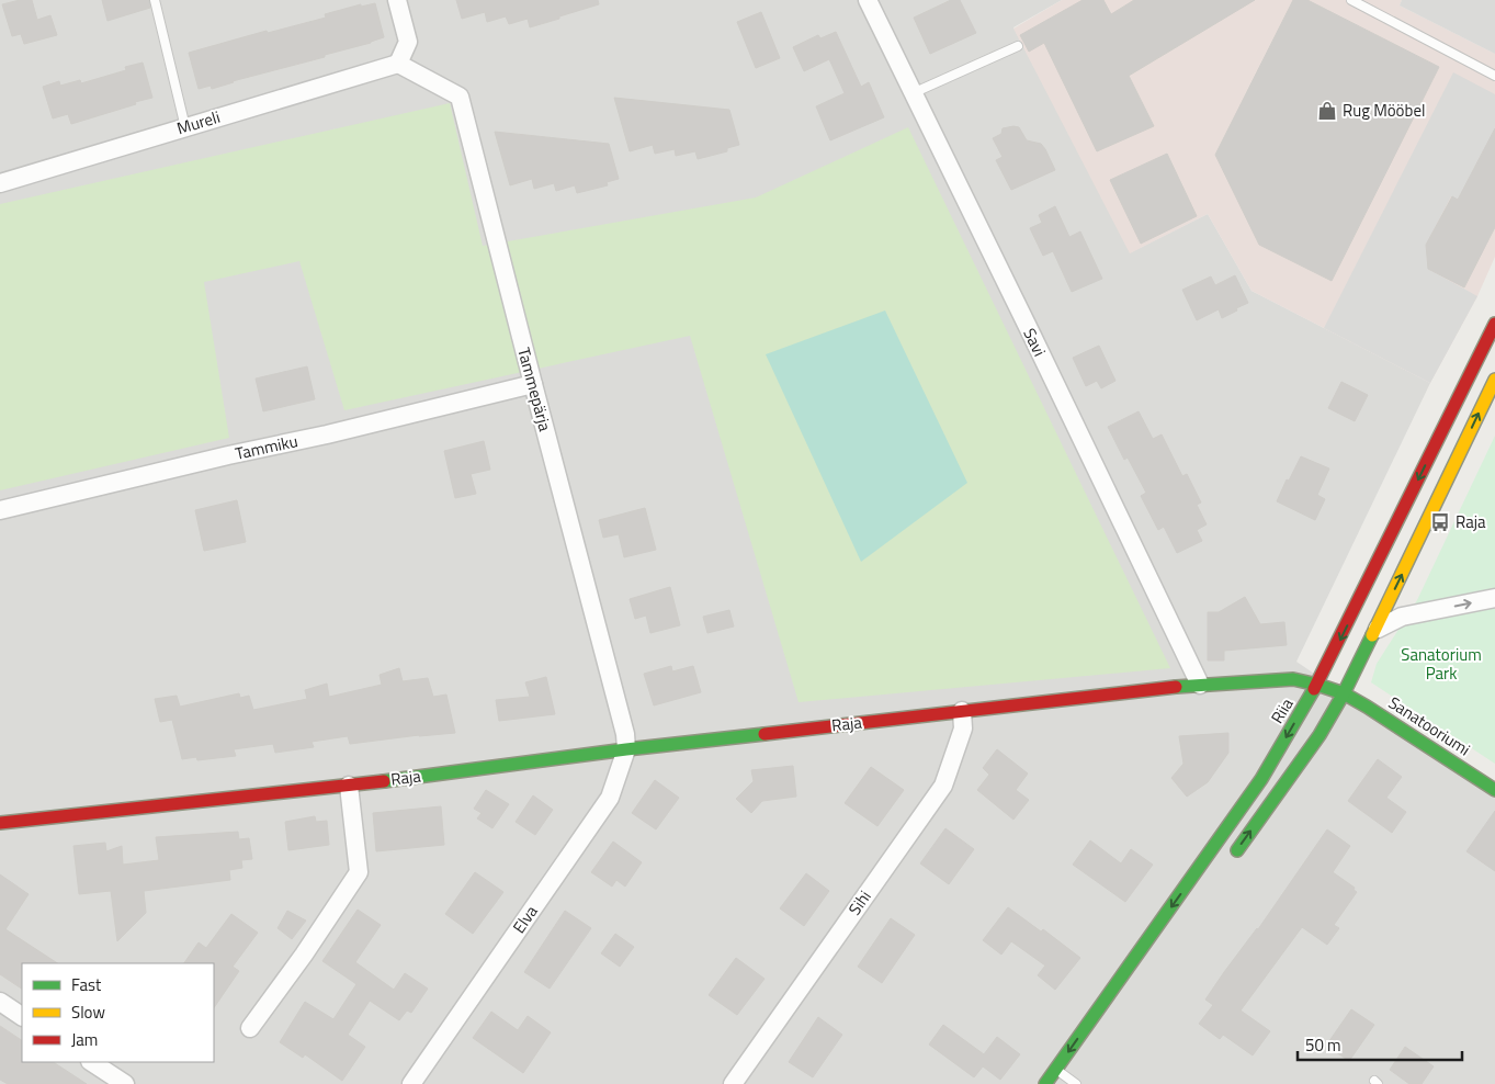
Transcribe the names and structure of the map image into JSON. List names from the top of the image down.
{
  "streets": {
    "main road": ["Riia", "Raja", "Sanatooriumi"],
    "street": [
      "Mureli",
      "Savi",
      "Tammepärja",
      "Tammiku",
      "Sihi",
      "Elva"
    ]
  },
  "crossings": [
    ["Mureli", "Tammepärja"],
    ["Savi", "Raja"],
    ["Tammepärja", "Tammiku"],
    ["Tammepärja", "Raja"],
    ["Tammepärja", "Elva"],
    ["Riia", "Raja"],
    ["Raja", "Sanatooriumi"],
    ["Raja", "Sihi"],
    ["Raja", "Elva"]
  ],
  "parks": ["Sanatorium Park"],
  "places": {
    "shop": ["Rug Mööbel"],
    "bus stop": ["Raja"]
  },
  "legend": ["Fast", "Slow", "Jam"],
  "scale_bar": "50 m"
}
